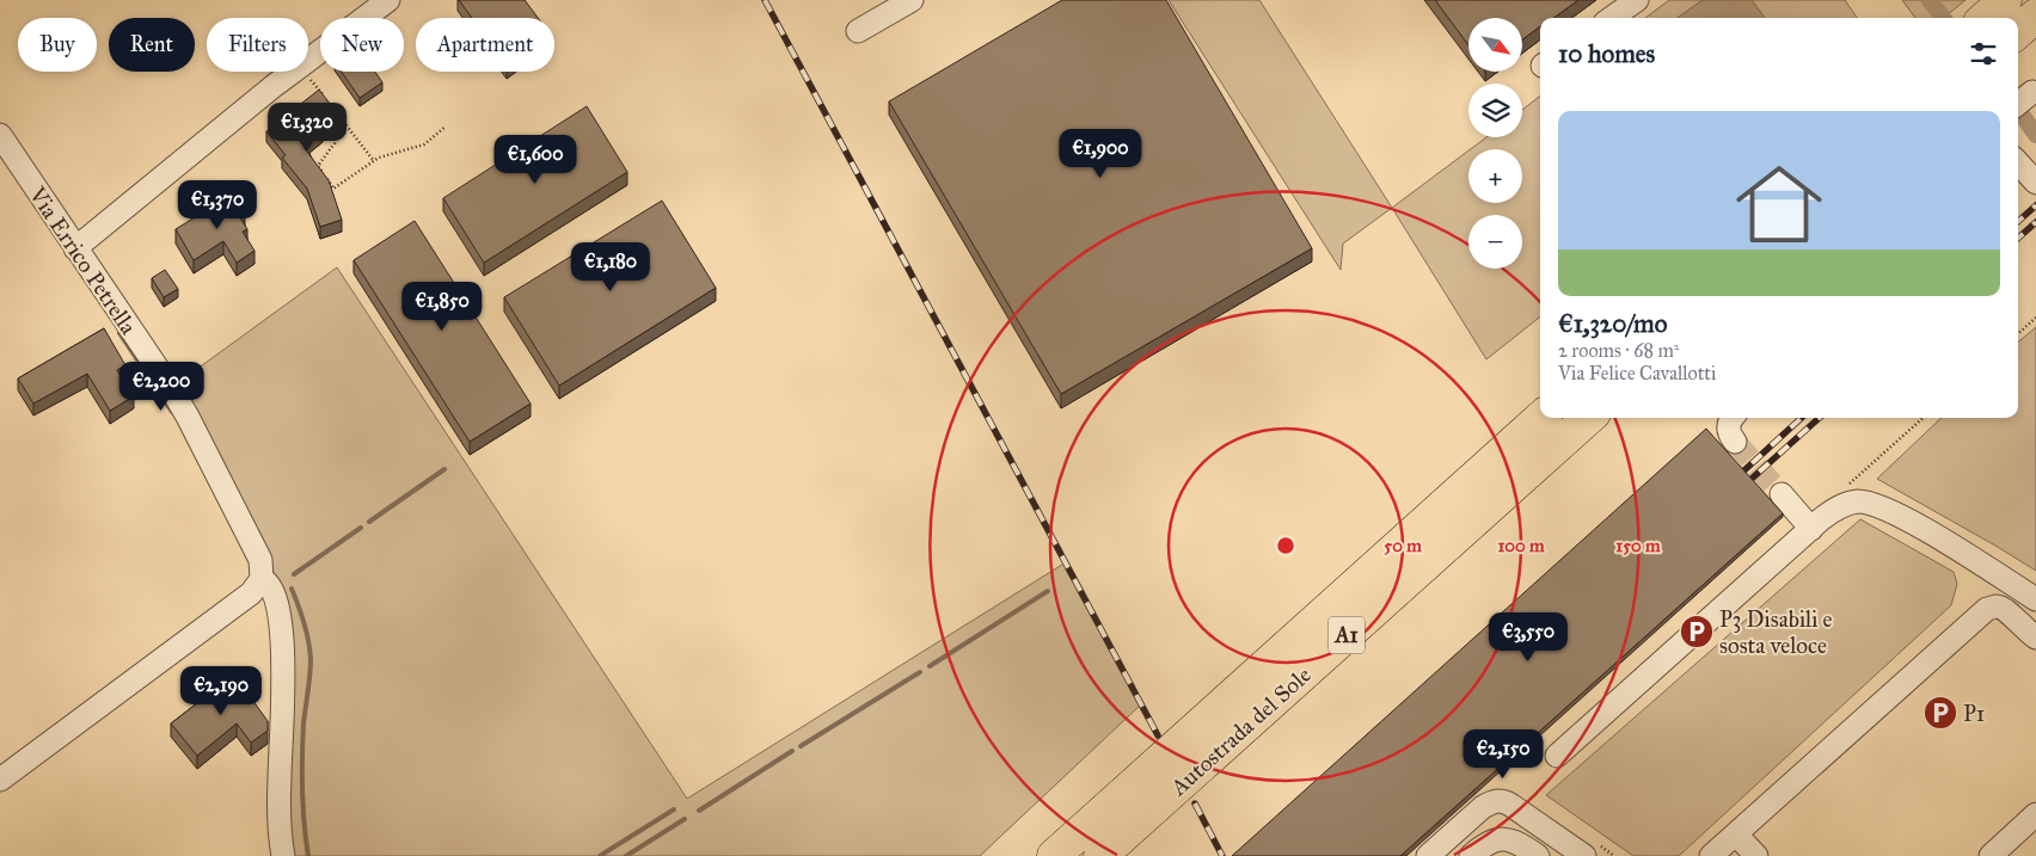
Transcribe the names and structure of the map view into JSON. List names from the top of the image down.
{
  "streets": {
    "highway": ["A1", "Autostrada del Sole"],
    "street": ["Via Errico Petrella"]
  },
  "places": {
    "parking": ["P3 Disabili e sosta veloce", "P1"]
  },
  "north": "bottom right",
  "page": {
    "map_buttons": ["+", "−"],
    "chip": [
      "Buy",
      "Rent",
      "Filters",
      "New",
      "Apartment"
    ],
    "heading": "10 homes",
    "list": [
      {
        "name": "€1,320/mo",
        "note": "2 rooms · 68 m² · Via Felice Cavallotti"
      }
    ],
    "price": [
      "€1,320",
      "€1,900",
      "€1,600",
      "€1,370",
      "€1,180",
      "€1,850",
      "€2,200",
      "€3,550",
      "€2,190",
      "€2,150"
    ]
  },
  "rings": ["50 m", "100 m", "150 m"]
}
